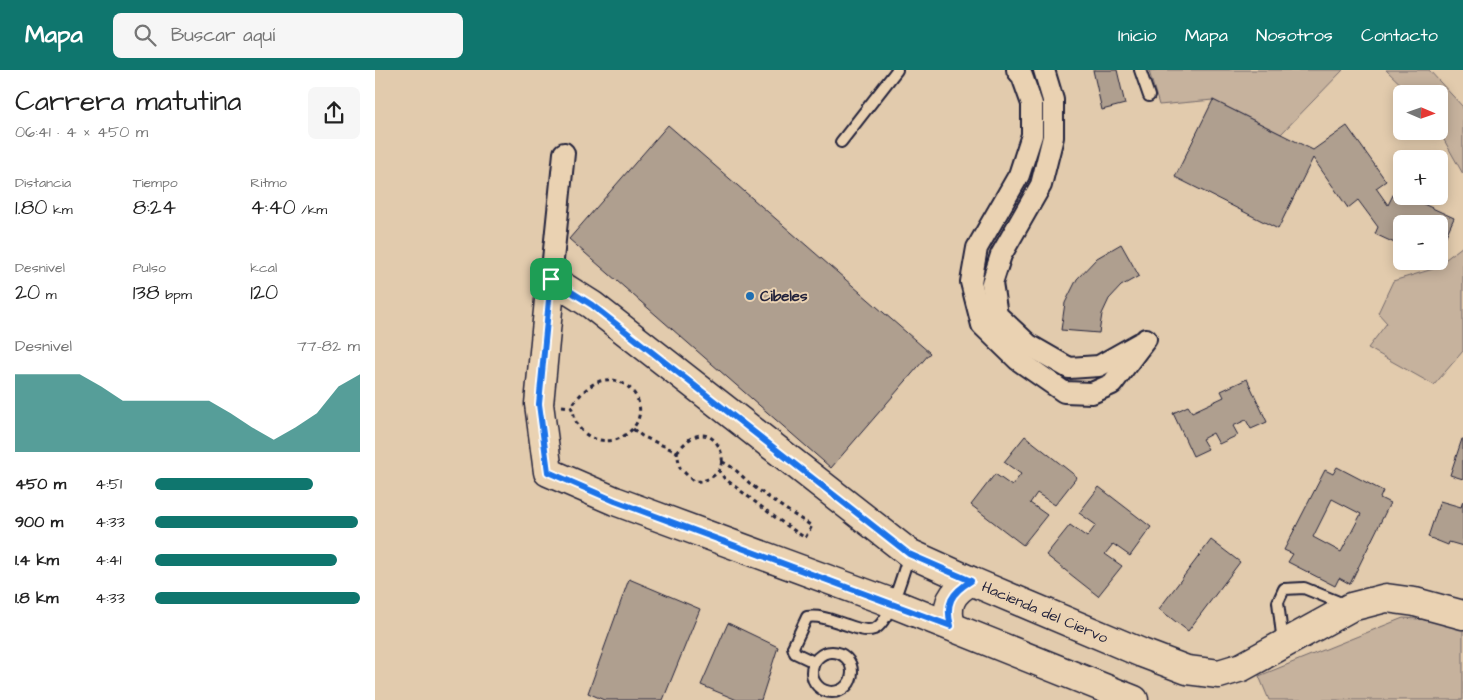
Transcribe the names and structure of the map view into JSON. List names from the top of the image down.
{
  "streets": {
    "street": ["Hacienda del Ciervo"]
  },
  "places": ["Cibeles"],
  "north": "right",
  "page": {
    "header": "Mapa",
    "search": "Buscar aquí",
    "nav": [
      "Inicio",
      "Mapa",
      "Nosotros",
      "Contacto"
    ],
    "heading": ["Carrera matutina", "06:41 · 4 × 450 m"],
    "map_buttons": ["+", "−"],
    "stats": [
      ["Distancia", "1.80 km"],
      ["Tiempo", "8:24"],
      ["Ritmo", "4:40 /km"],
      ["Desnivel", "20 m"],
      ["Pulso", "138 bpm"],
      ["kcal", "120"]
    ],
    "chart": ["Desnivel", "77–82 m"],
    "list": [
      {
        "name": "450 m",
        "note": "4:51"
      },
      {
        "name": "900 m",
        "note": "4:33"
      },
      {
        "name": "1.4 km",
        "note": "4:41"
      },
      {
        "name": "1.8 km",
        "note": "4:33"
      }
    ]
  }
}
